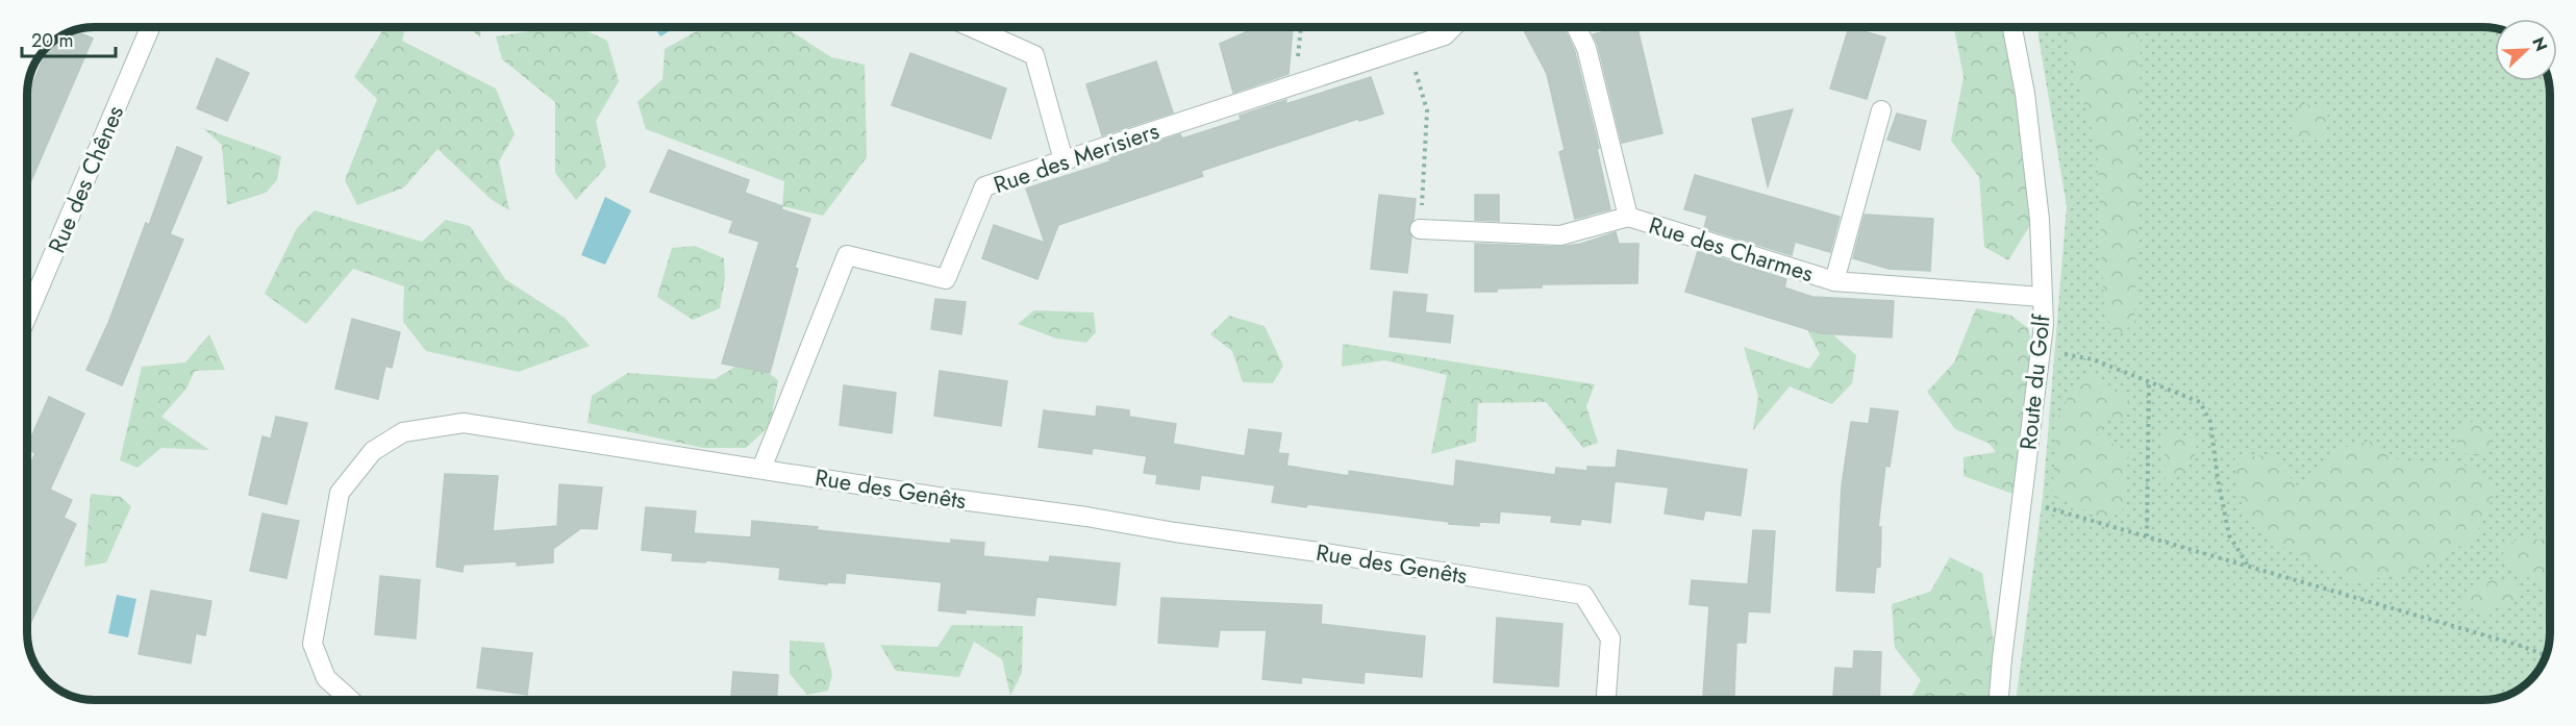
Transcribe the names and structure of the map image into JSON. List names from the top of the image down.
{
  "streets": {
    "street": [
      "Rue des Merisiers",
      "Rue des Chênes",
      "Rue des Charmes",
      "Route du Golf",
      "Rue des Genêts"
    ]
  },
  "crossings": [
    ["Rue des Merisiers", "Rue des Genêts"],
    ["Rue des Charmes", "Route du Golf"]
  ],
  "scale_bar": "20 m",
  "north": "top right"
}
